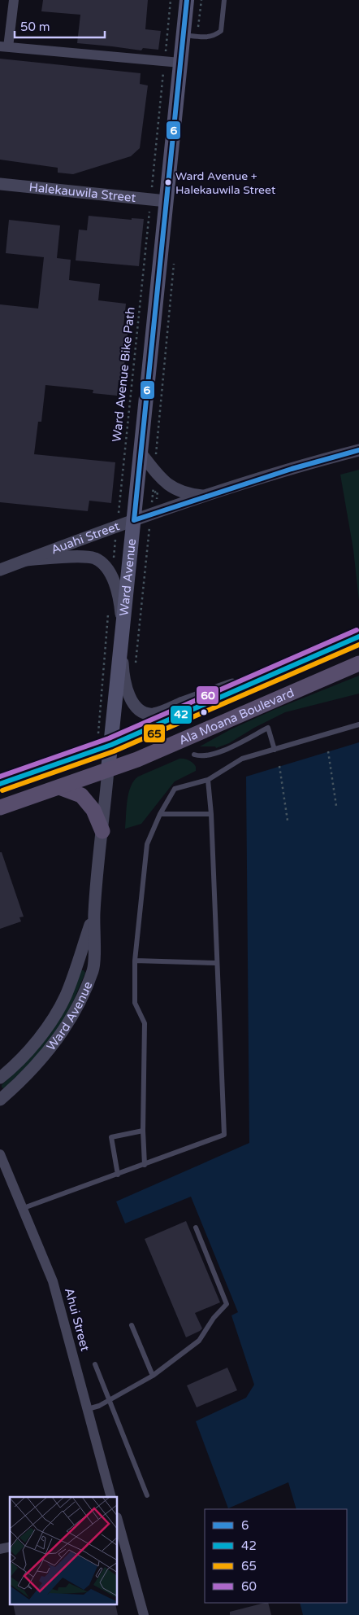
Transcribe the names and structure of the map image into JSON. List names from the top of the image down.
{
  "streets": {
    "main road": ["Ward Avenue", "Ala Moana Boulevard"],
    "street": ["Halekauwila Street", "Auahi Street", "Ahui Street"],
    "path": ["Ward Avenue Bike Path"]
  },
  "crossings": [
    ["Halekauwila Street", "Ward Avenue Bike Path"],
    ["Halekauwila Street", "Ward Avenue"],
    ["Ward Avenue Bike Path", "Auahi Street"],
    ["Auahi Street", "Ward Avenue"],
    ["Ward Avenue", "Ala Moana Boulevard"]
  ],
  "places": ["Ward Avenue + Halekauwila Street"],
  "lines": [
    "transit line 6",
    "transit line 60",
    "transit line 42",
    "transit line 65"
  ],
  "legend": [
    "6",
    "42",
    "65",
    "60"
  ],
  "scale_bar": "50 m"
}
